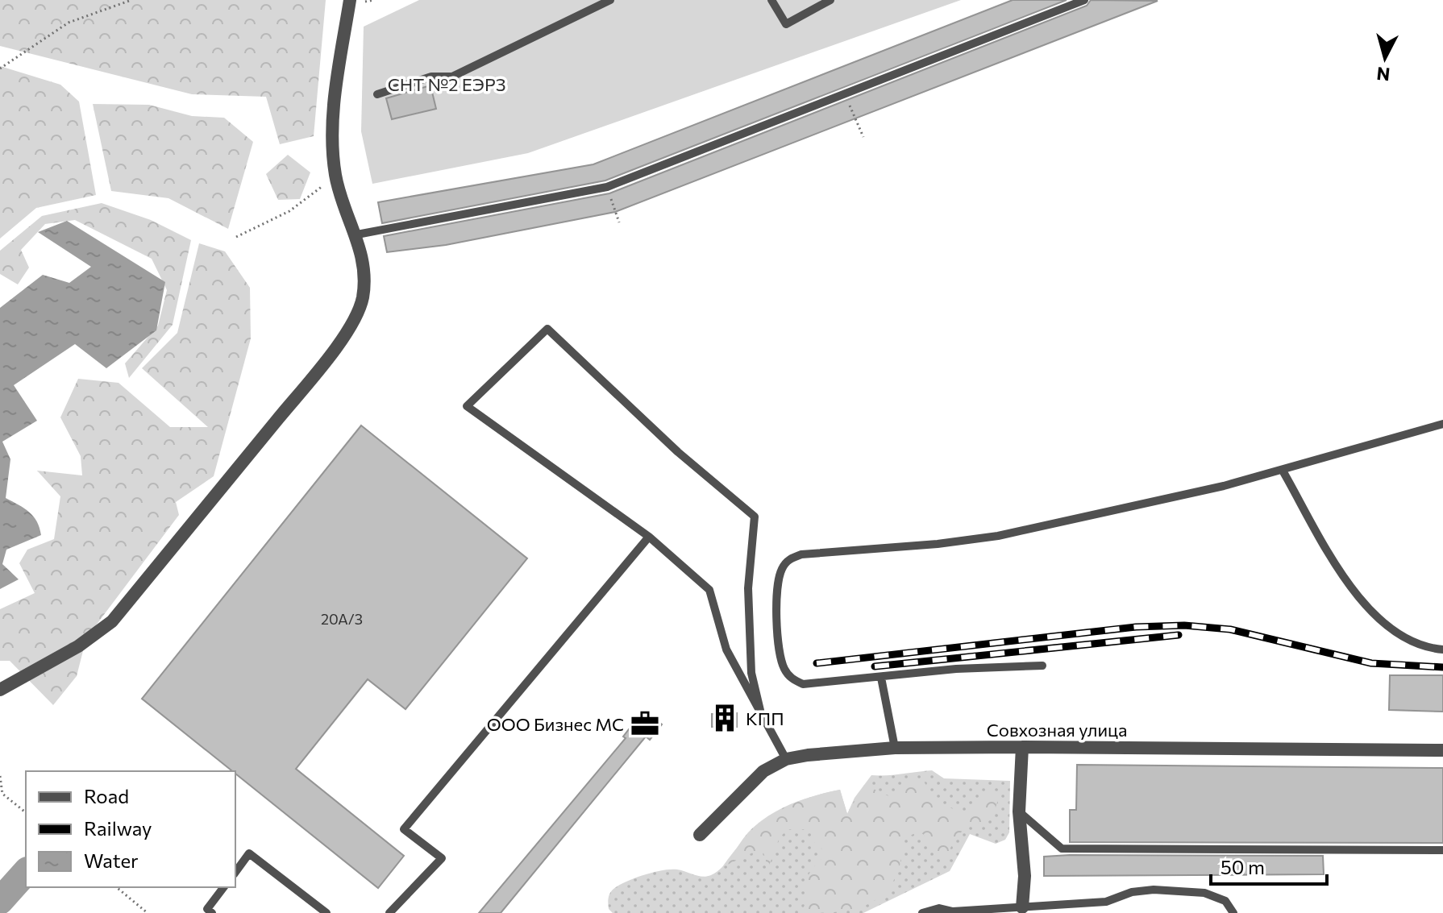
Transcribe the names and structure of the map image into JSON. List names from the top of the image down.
{
  "streets": {
    "street": ["Совхозная улица"]
  },
  "parks": ["СНТ №2 ЕЭРЗ"],
  "places": {
    "building": ["КПП"],
    "office": ["ООО Бизнес МС"]
  },
  "house_numbers": ["20А/3"],
  "legend": ["Road", "Railway", "Water"],
  "scale_bar": "50 m",
  "north": "bottom"
}
